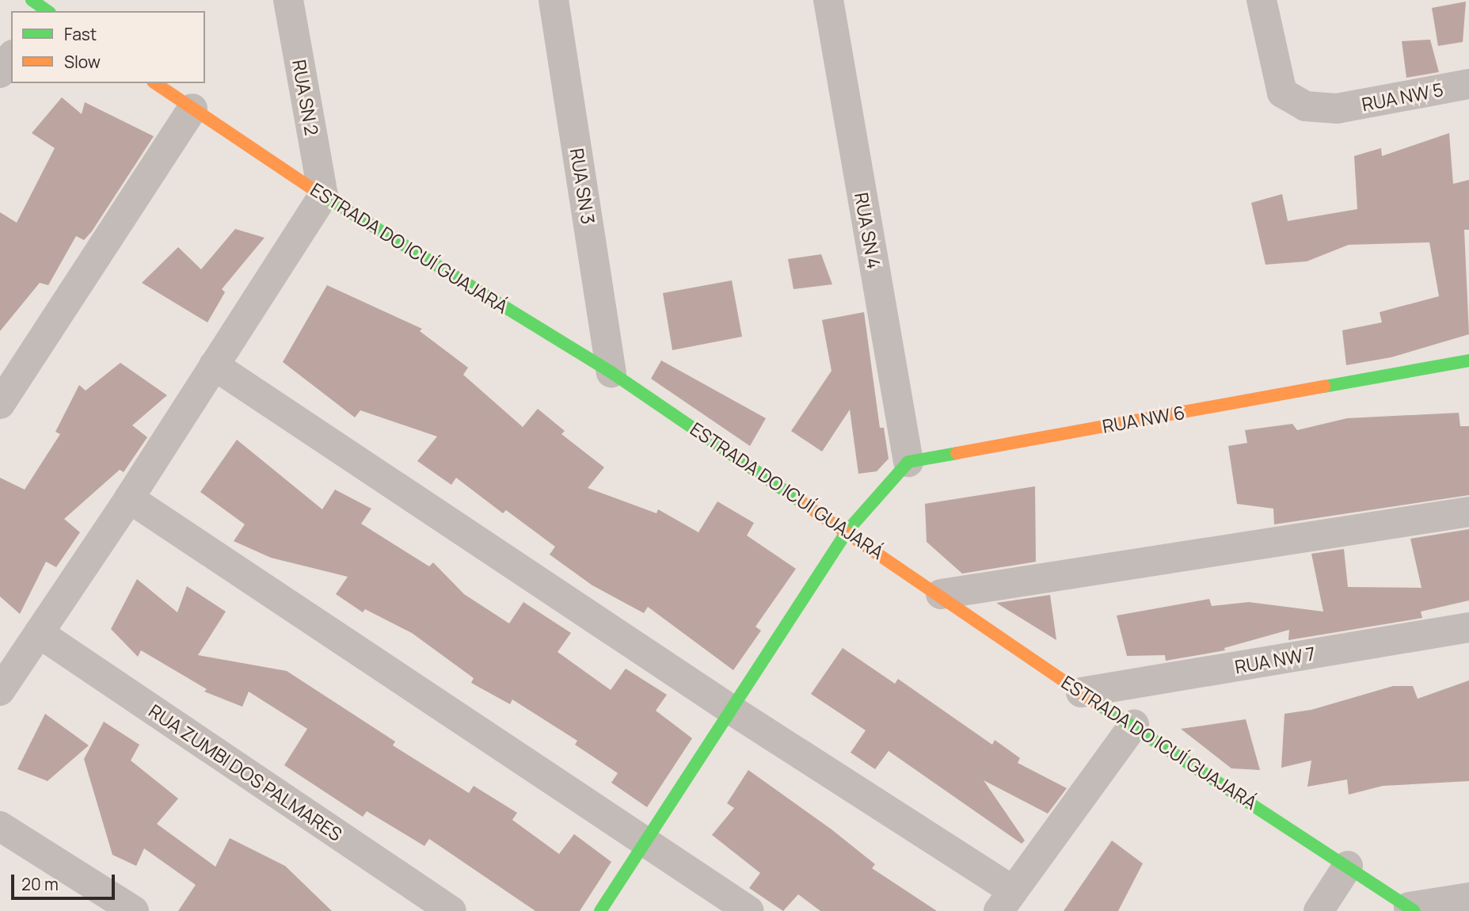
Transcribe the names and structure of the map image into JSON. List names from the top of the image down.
{
  "streets": {
    "street": [
      "RUA NW 5",
      "RUA SN 2",
      "RUA SN 3",
      "RUA SN 4",
      "ESTRADA DO ICUÍ GUAJARÁ",
      "RUA NW 6",
      "RUA NW 7",
      "RUA ZUMBI DOS PALMARES"
    ]
  },
  "crossings": [
    ["RUA SN 2", "ESTRADA DO ICUÍ GUAJARÁ"],
    ["RUA SN 3", "ESTRADA DO ICUÍ GUAJARÁ"],
    ["RUA SN 4", "RUA NW 6"],
    ["ESTRADA DO ICUÍ GUAJARÁ", "RUA NW 7"]
  ],
  "legend": ["Fast", "Slow"],
  "scale_bar": "20 m"
}
